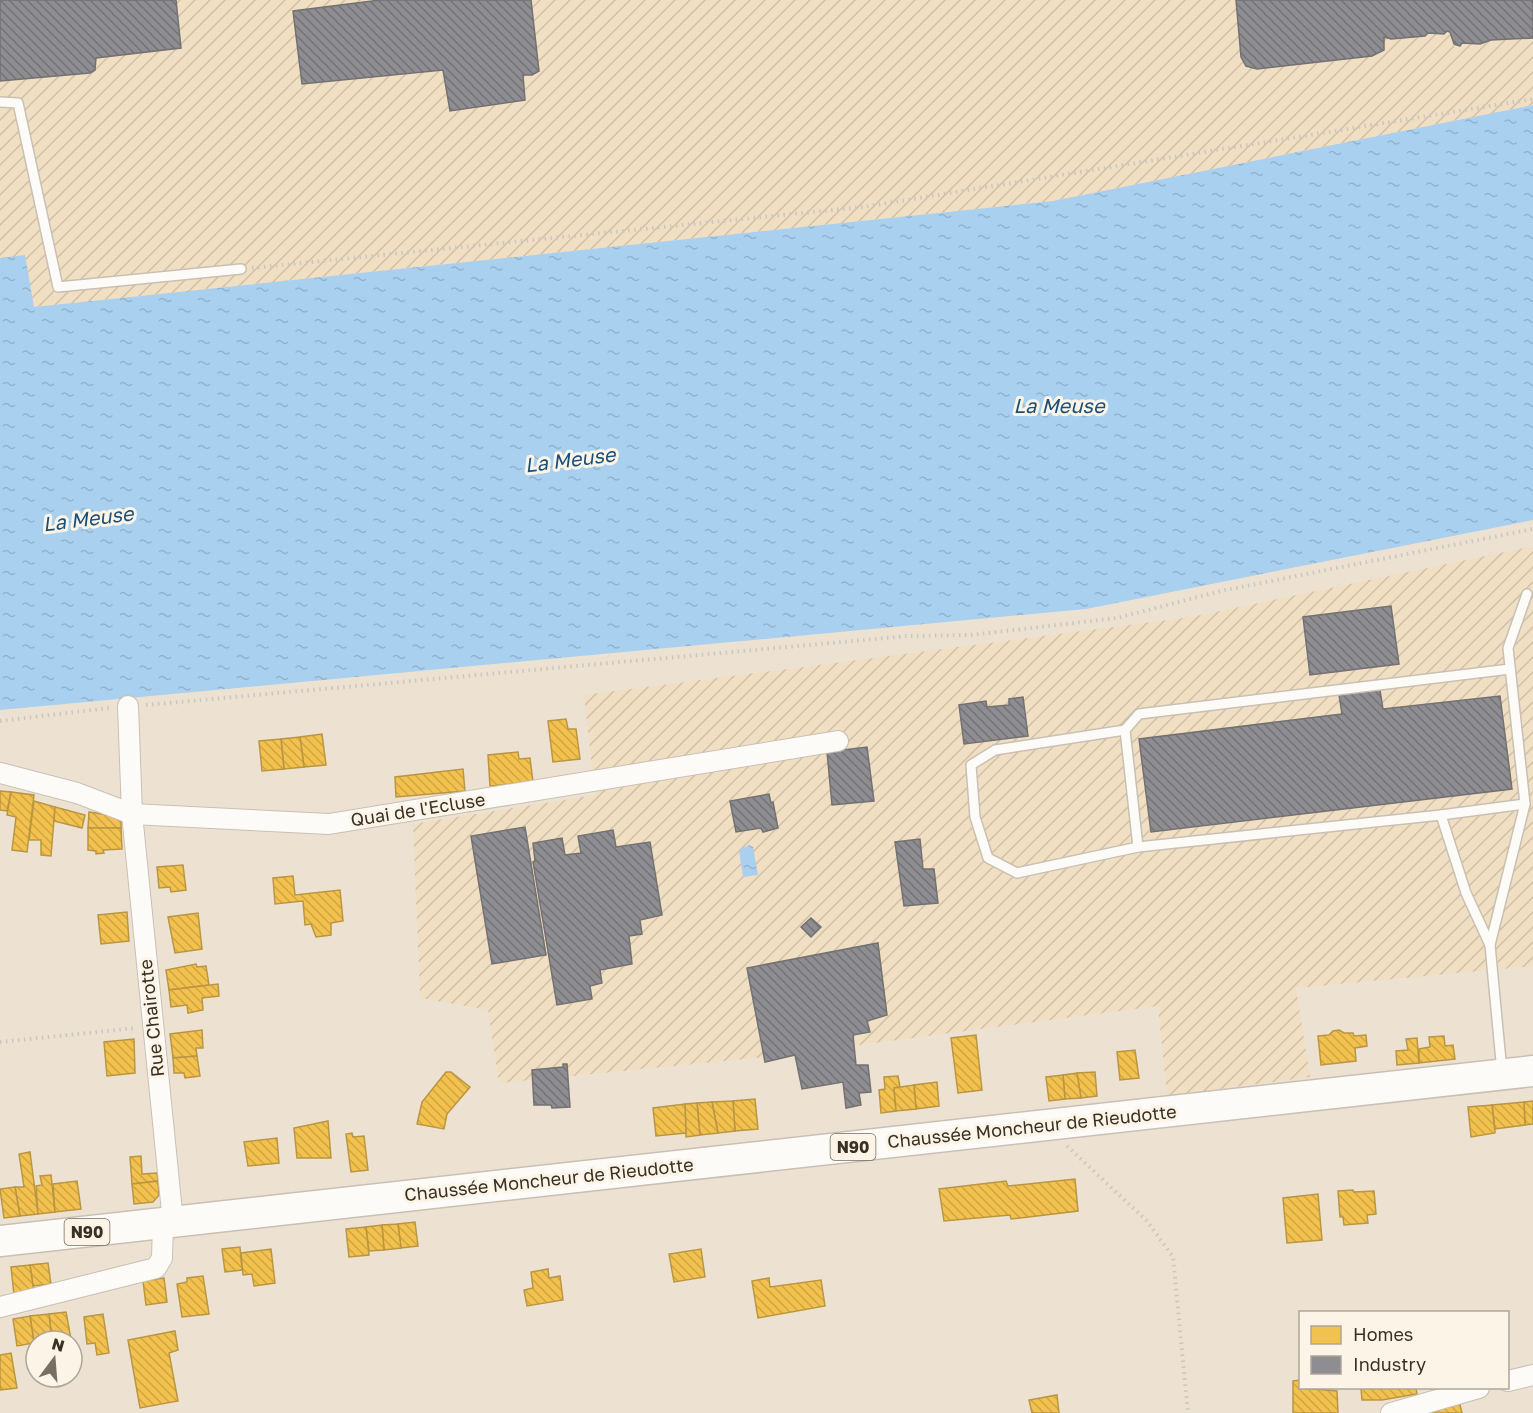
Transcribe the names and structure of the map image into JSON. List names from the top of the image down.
{
  "streets": {
    "main road": ["Chaussée Moncheur de Rieudotte", "N90"],
    "street": ["Quai de l'Ecluse", "Rue Chairotte"]
  },
  "crossings": [
    ["Quai de l'Ecluse", "Rue Chairotte"],
    ["Rue Chairotte", "Chaussée Moncheur de Rieudotte"],
    ["Rue Chairotte", "N90"],
    ["Chaussée Moncheur de Rieudotte", "N90"]
  ],
  "water": ["La Meuse"],
  "legend": ["Homes", "Industry"],
  "north": "top"
}
